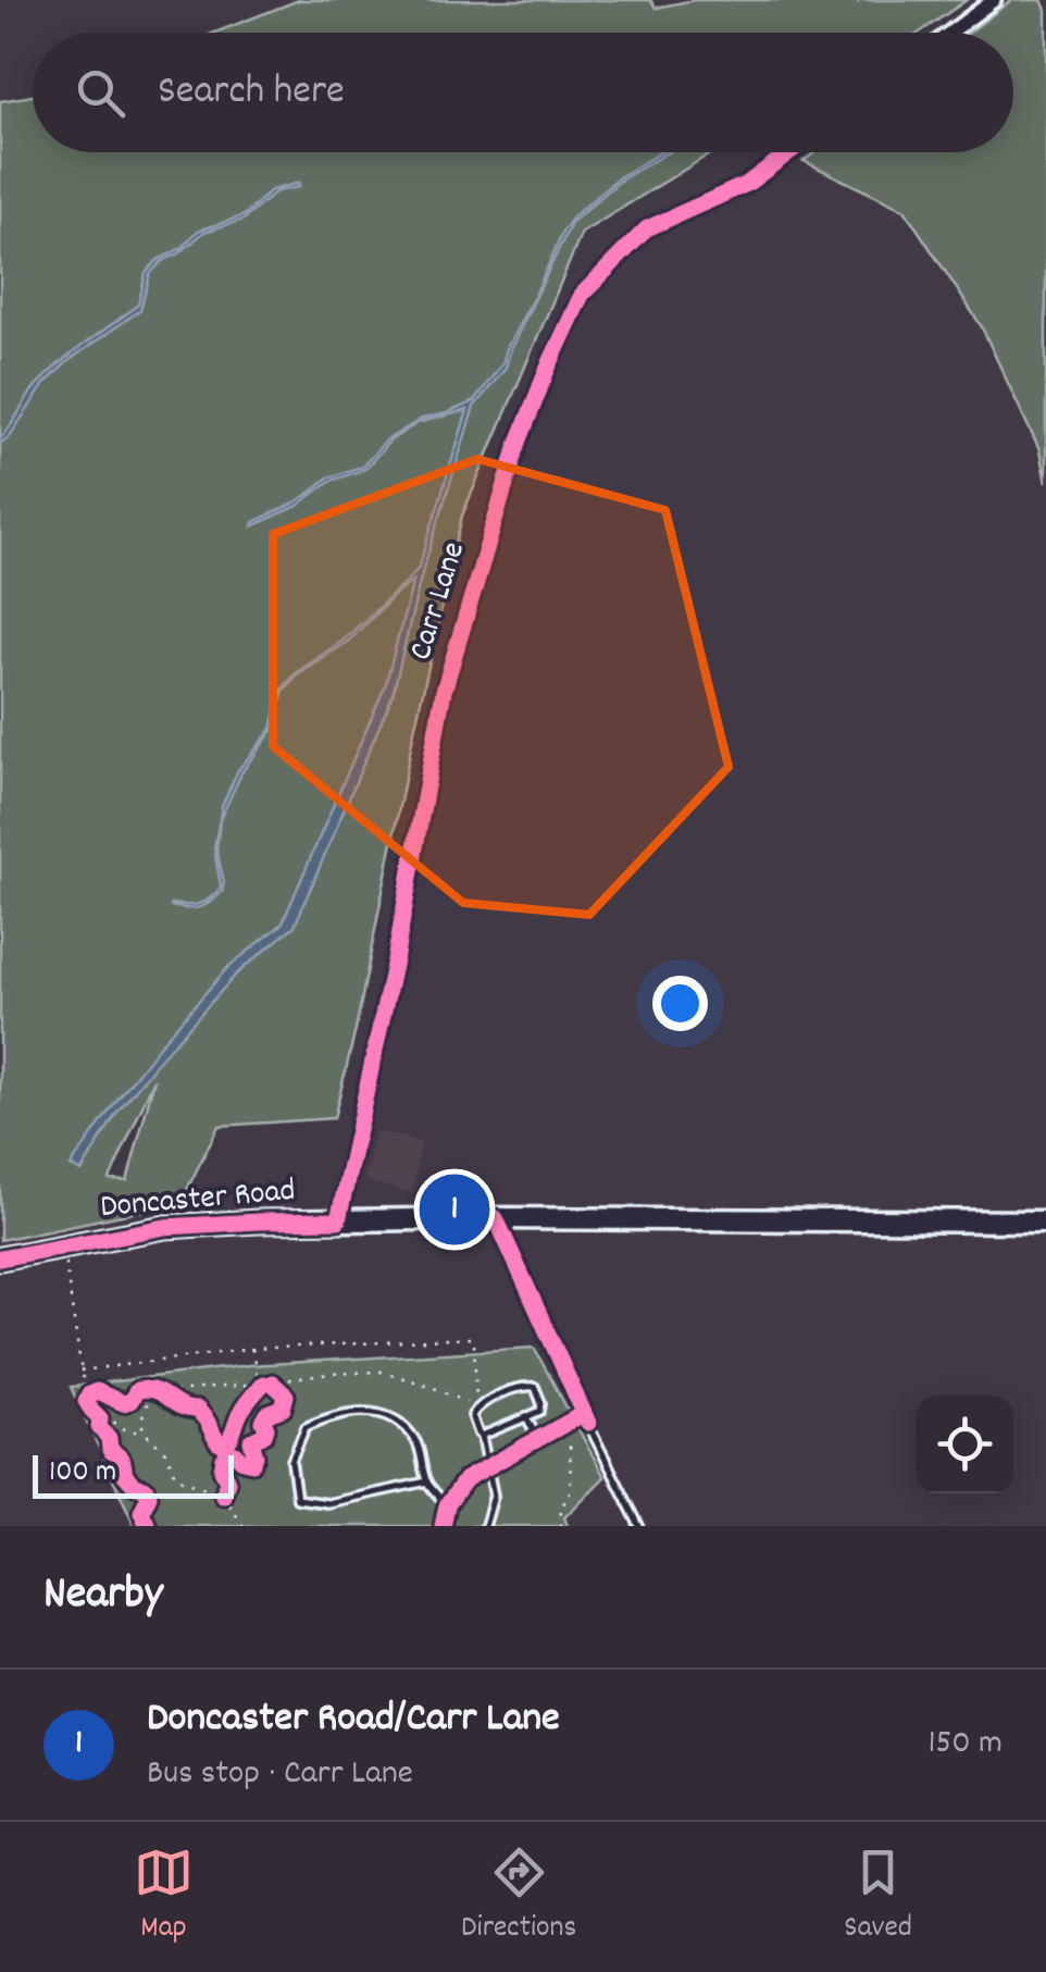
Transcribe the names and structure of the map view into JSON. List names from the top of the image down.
{
  "streets": {
    "main road": ["Doncaster Road"],
    "street": ["Carr Lane"]
  },
  "crossings": [
    ["Carr Lane", "Doncaster Road"]
  ],
  "scale_bar": "100 m",
  "page": {
    "search": "Search here",
    "pins": "1",
    "scale": "100 m",
    "heading": "Nearby",
    "list": [
      {
        "mark": "1",
        "name": "Doncaster Road/Carr Lane",
        "note": "Bus stop · Carr Lane",
        "value": "150 m"
      }
    ],
    "nav": ["Map", "Directions", "Saved"]
  }
}
